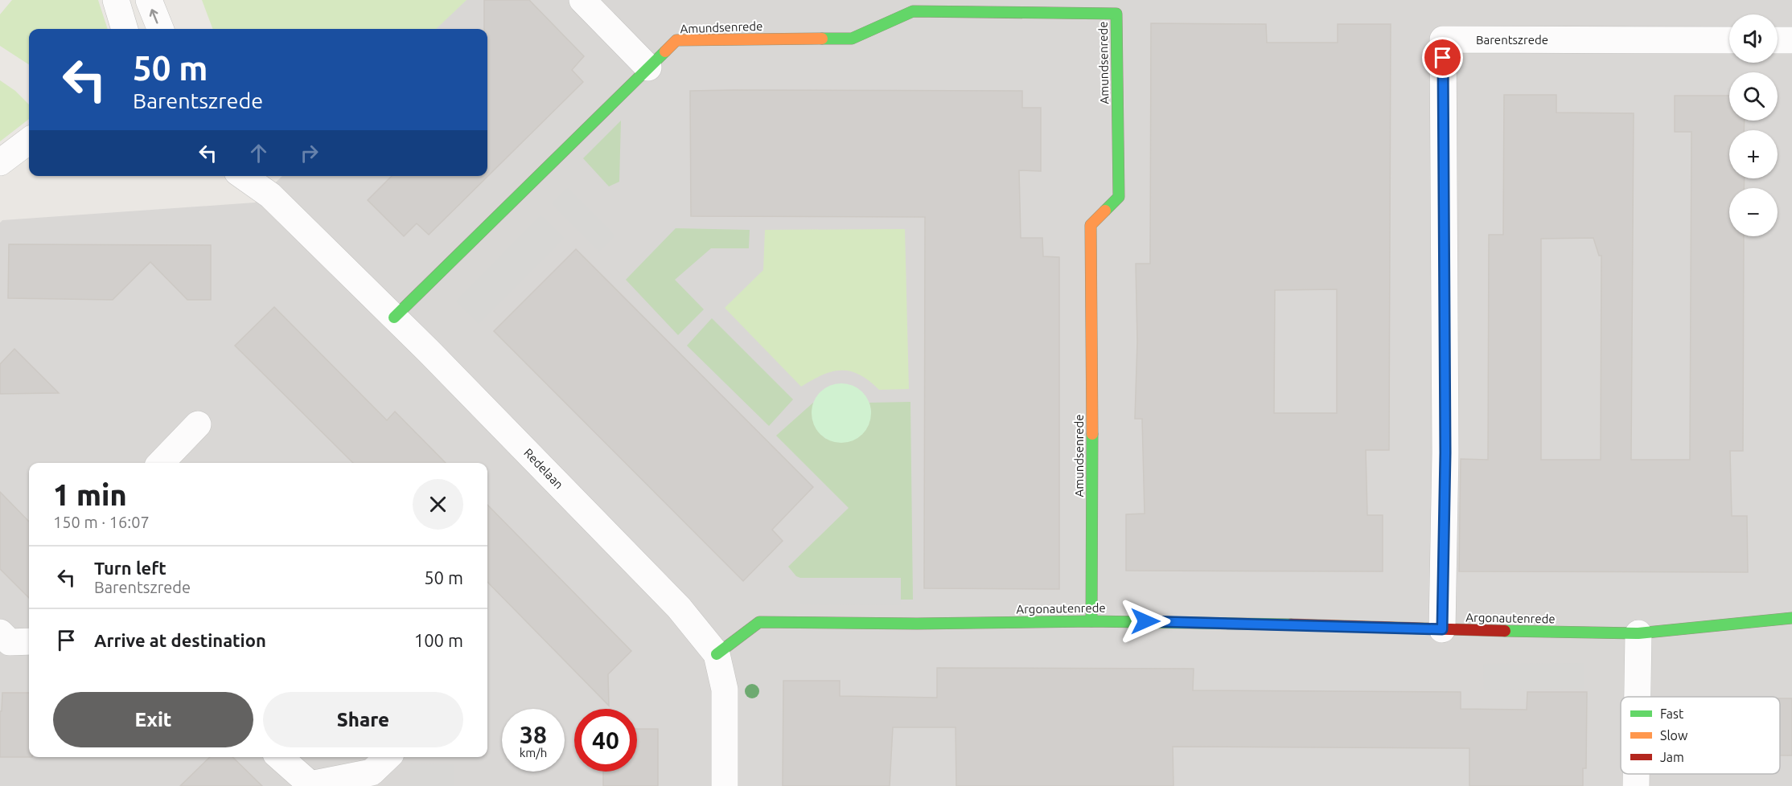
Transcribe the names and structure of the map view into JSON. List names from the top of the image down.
{
  "streets": {
    "street": [
      "Amundsenrede",
      "Barentszrede",
      "Redelaan",
      "Argonautenrede"
    ]
  },
  "crossings": [
    ["Amundsenrede", "Redelaan"],
    ["Amundsenrede", "Argonautenrede"],
    ["Barentszrede", "Argonautenrede"],
    ["Redelaan", "Argonautenrede"]
  ],
  "legend": ["Fast", "Slow", "Jam"],
  "page": {
    "map_buttons": ["+", "−"],
    "turn": ["50 m", "Barentszrede"],
    "heading": ["1 min", "150 m · 16:07"],
    "list": [
      {
        "name": "Turn left",
        "note": "Barentszrede",
        "value": "50 m"
      },
      {
        "name": "Arrive at destination",
        "value": "100 m"
      }
    ],
    "buttons": ["Exit", "Share"],
    "speed": "38 km/h",
    "limit": "40"
  }
}
